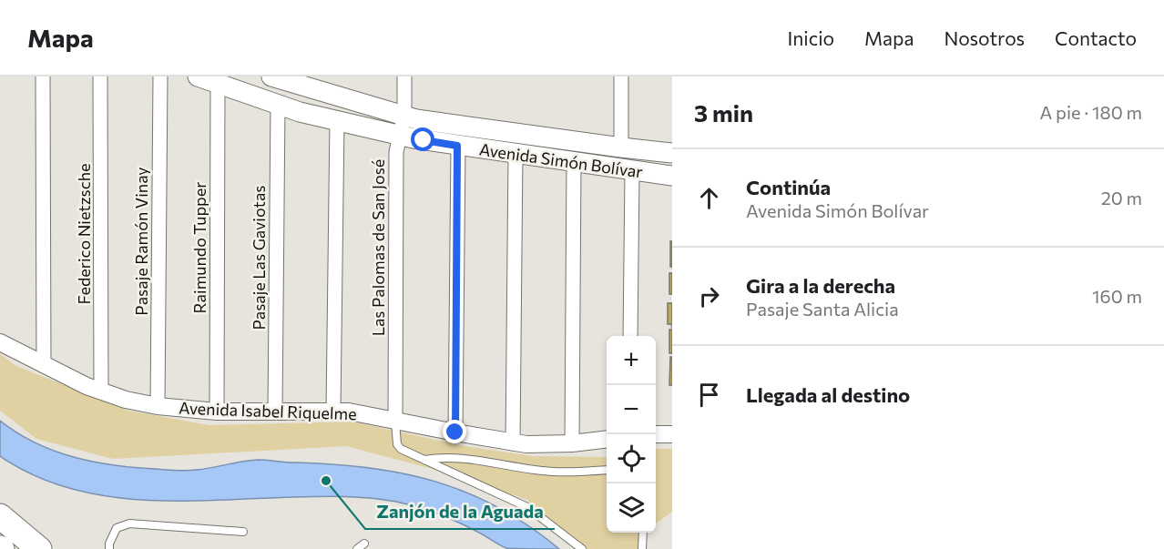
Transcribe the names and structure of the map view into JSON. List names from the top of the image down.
{
  "streets": {
    "main road": ["Avenida Simón Bolívar"],
    "street": [
      "Federico Nietzsche",
      "Pasaje Ramón Vinay",
      "Raimundo Tupper",
      "Las Palomas de San José",
      "Pasaje Las Gaviotas",
      "Avenida Isabel Riquelme"
    ]
  },
  "crossings": [
    ["Avenida Simón Bolívar", "Raimundo Tupper"],
    ["Avenida Simón Bolívar", "Las Palomas de San José"],
    ["Avenida Simón Bolívar", "Pasaje Las Gaviotas"],
    ["Federico Nietzsche", "Avenida Isabel Riquelme"],
    ["Pasaje Ramón Vinay", "Avenida Isabel Riquelme"],
    ["Raimundo Tupper", "Avenida Isabel Riquelme"],
    ["Las Palomas de San José", "Avenida Isabel Riquelme"],
    ["Pasaje Las Gaviotas", "Avenida Isabel Riquelme"]
  ],
  "places": ["Zanjón de la Aguada"],
  "page": {
    "header": "Mapa",
    "nav": [
      "Inicio",
      "Mapa",
      "Nosotros",
      "Contacto"
    ],
    "heading": ["3 min", "A pie · 180 m"],
    "list": [
      ["Continúa", "Avenida Simón Bolívar", "20 m"],
      ["Gira a la derecha", "Pasaje Santa Alicia", "160 m"],
      "Llegada al destino"
    ],
    "map_buttons": ["+", "−"]
  }
}
